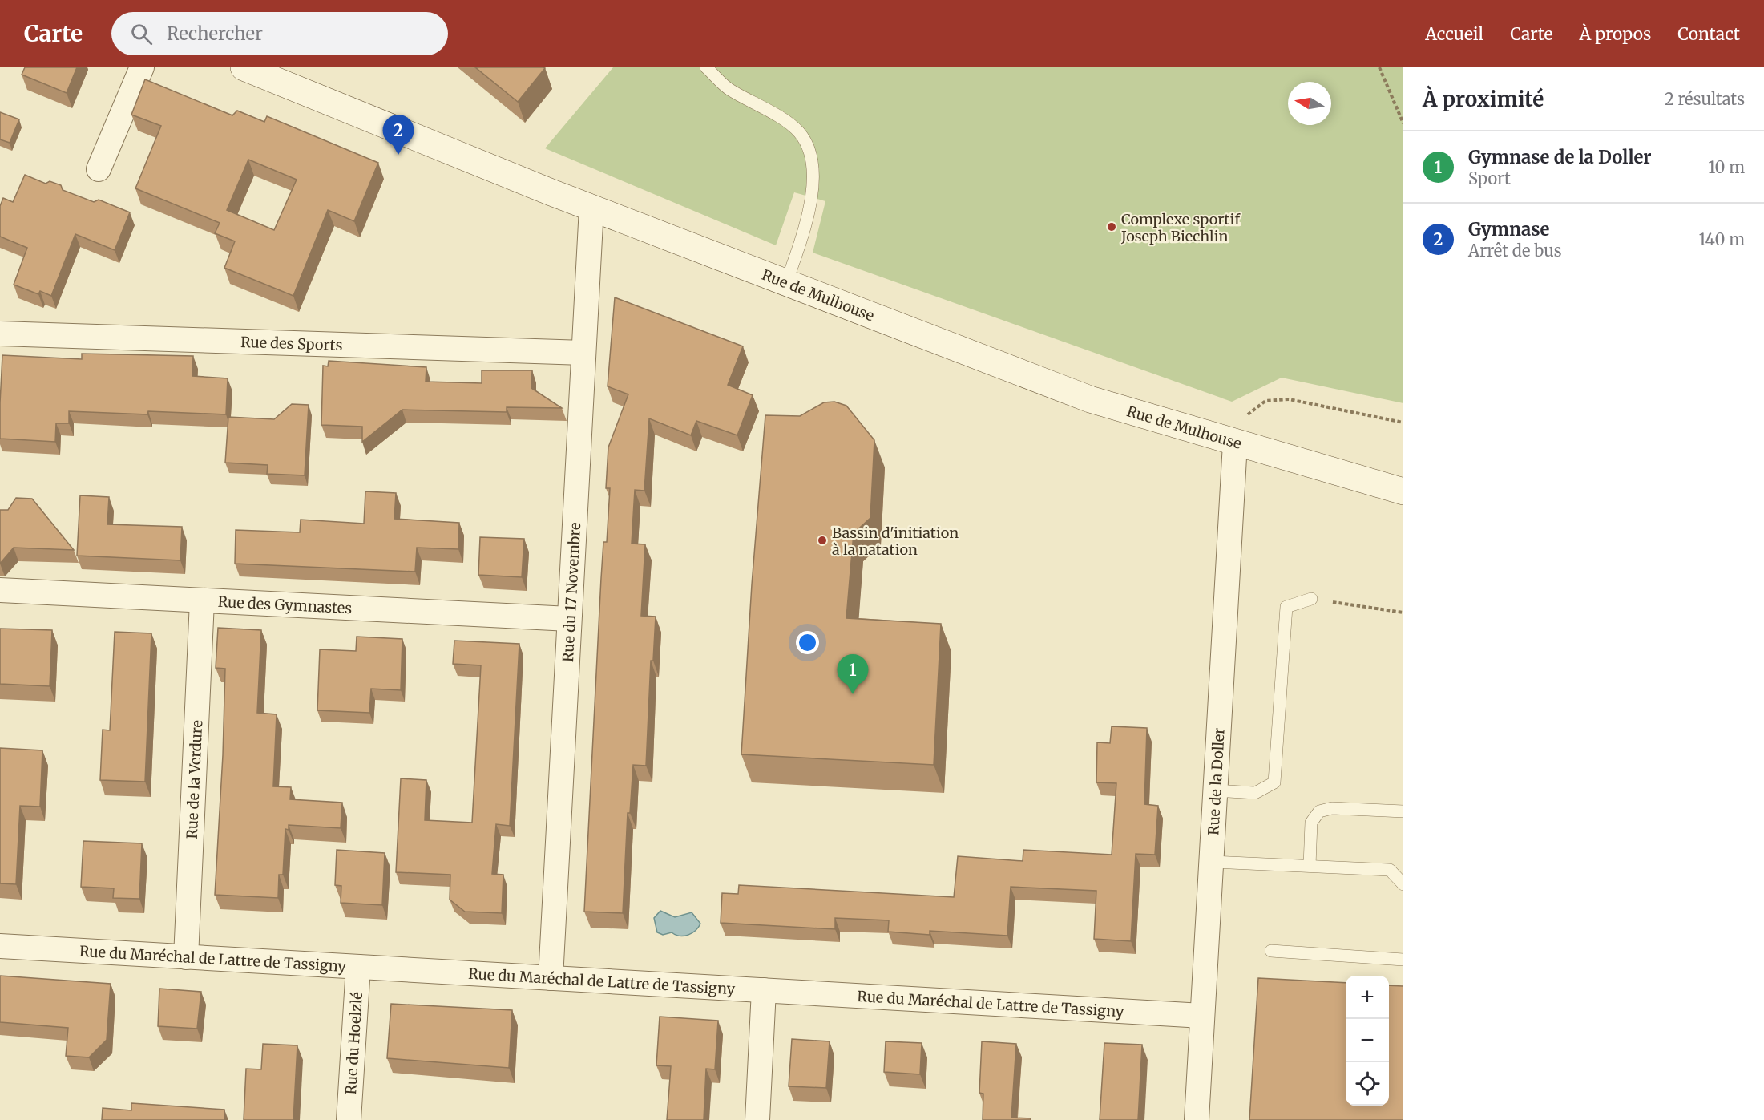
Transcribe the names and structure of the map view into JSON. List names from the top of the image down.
{
  "streets": {
    "main road": ["Rue de Mulhouse"],
    "street": [
      "Rue des Sports",
      "Rue du 17 Novembre",
      "Rue des Gymnastes",
      "Rue de la Verdure",
      "Rue de la Doller",
      "Rue du Maréchal de Lattre de Tassigny",
      "Rue du Hoelzlé"
    ]
  },
  "crossings": [
    ["Rue de Mulhouse", "Rue du 17 Novembre"],
    ["Rue de Mulhouse", "Rue de la Doller"],
    ["Rue des Sports", "Rue du 17 Novembre"],
    ["Rue du 17 Novembre", "Rue des Gymnastes"],
    ["Rue du 17 Novembre", "Rue du Maréchal de Lattre de Tassigny"],
    ["Rue des Gymnastes", "Rue de la Verdure"],
    ["Rue de la Verdure", "Rue du Maréchal de Lattre de Tassigny"],
    ["Rue de la Doller", "Rue du Maréchal de Lattre de Tassigny"],
    ["Rue du Maréchal de Lattre de Tassigny", "Rue du Hoelzlé"]
  ],
  "places": ["Complexe sportif Joseph Biechlin", "Bassin d'initiation à la natation"],
  "north": "left",
  "page": {
    "header": "Carte",
    "search": "Rechercher",
    "nav": [
      "Accueil",
      "Carte",
      "À propos",
      "Contact"
    ],
    "heading": ["À proximité", "2 résultats"],
    "pins": ["2", "1"],
    "list": [
      {
        "mark": "1",
        "name": "Gymnase de la Doller",
        "note": "Sport",
        "value": "10 m"
      },
      {
        "mark": "2",
        "name": "Gymnase",
        "note": "Arrêt de bus",
        "value": "140 m"
      }
    ],
    "map_buttons": ["+", "−"]
  }
}
